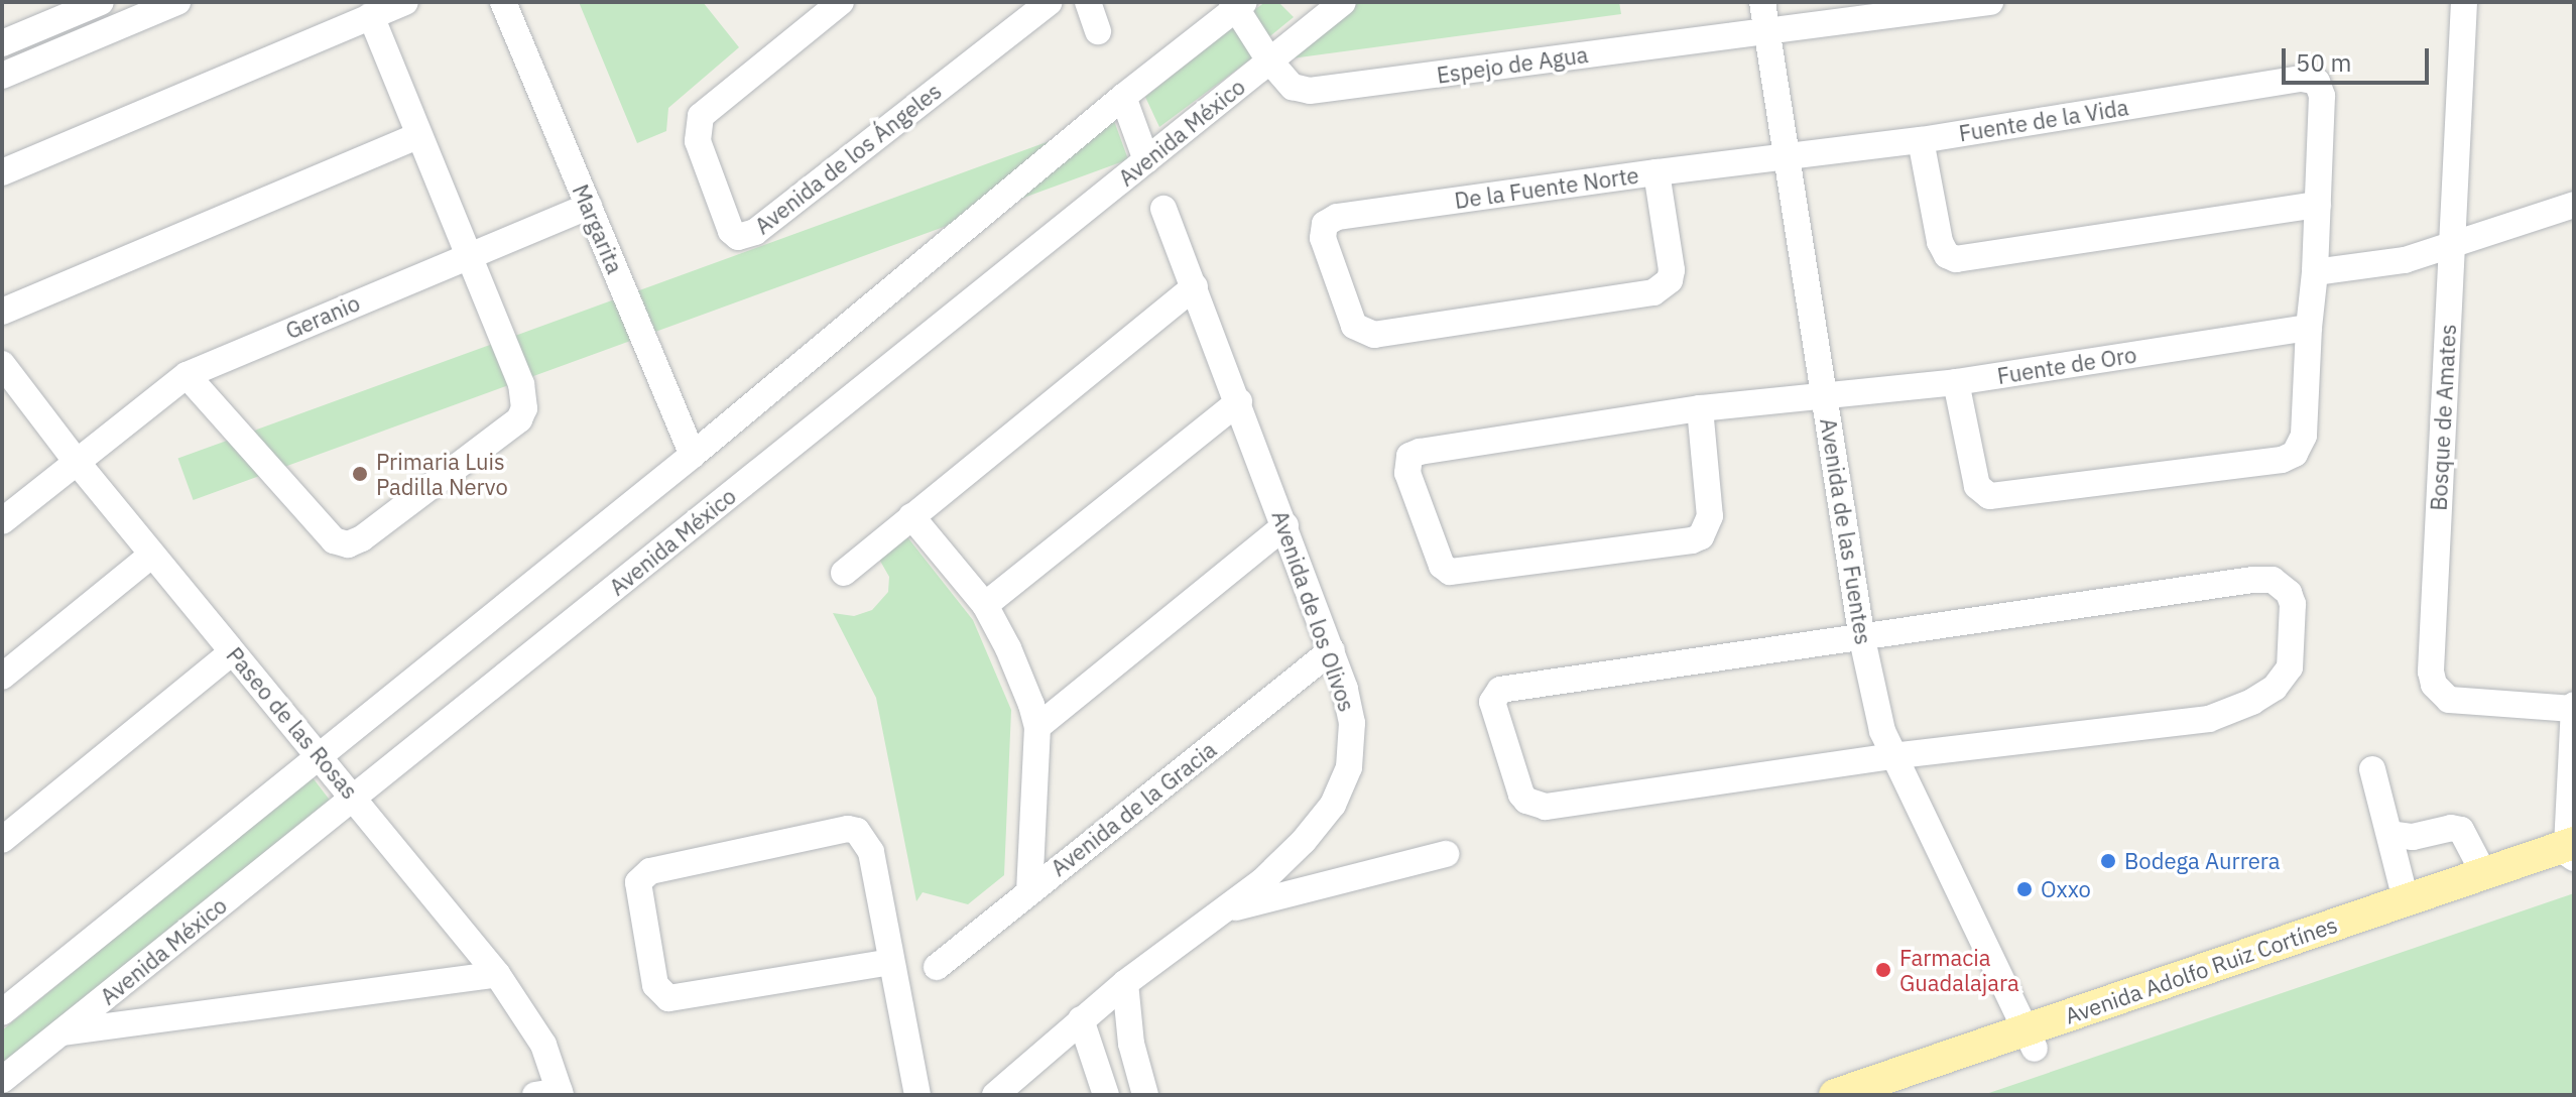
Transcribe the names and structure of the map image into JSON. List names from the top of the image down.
{
  "streets": {
    "main road": ["Avenida Adolfo Ruiz Cortínes"],
    "street": [
      "Espejo de Agua",
      "Fuente de la Vida",
      "Avenida México",
      "Avenida de los Ángeles",
      "De la Fuente Norte",
      "Margarita",
      "Geranio",
      "Fuente de Oro",
      "Bosque de Amates",
      "Avenida de las Fuentes",
      "Avenida de los Olivos",
      "Paseo de las Rosas",
      "Avenida de la Gracia"
    ]
  },
  "crossings": [
    ["Espejo de Agua", "Avenida México"],
    ["Espejo de Agua", "Avenida de las Fuentes"],
    ["Fuente de la Vida", "De la Fuente Norte"],
    ["Fuente de la Vida", "Avenida de las Fuentes"],
    ["Avenida México", "Paseo de las Rosas"],
    ["De la Fuente Norte", "Avenida de las Fuentes"],
    ["Margarita", "Geranio"],
    ["Geranio", "Paseo de las Rosas"],
    ["Fuente de Oro", "Avenida de las Fuentes"],
    ["Avenida de las Fuentes", "Avenida Adolfo Ruiz Cortínes"],
    ["Avenida de los Olivos", "Avenida de la Gracia"]
  ],
  "places": [
    "Primaria Luis Padilla Nervo",
    "Bodega Aurrera",
    "Oxxo",
    "Farmacia Guadalajara"
  ],
  "scale_bar": "50 m"
}
